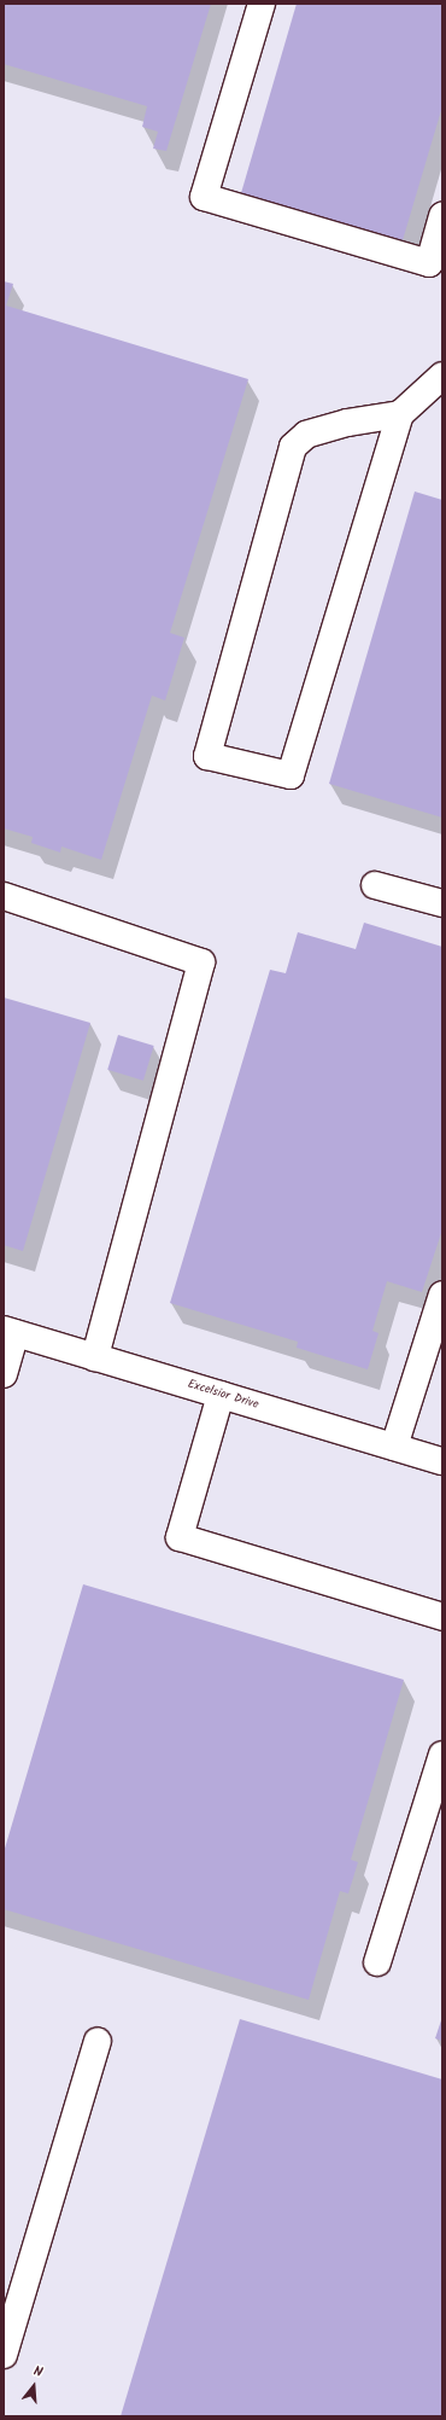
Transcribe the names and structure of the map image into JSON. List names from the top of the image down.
{
  "streets": {
    "street": ["Excelsior Drive"]
  },
  "north": "top"
}
